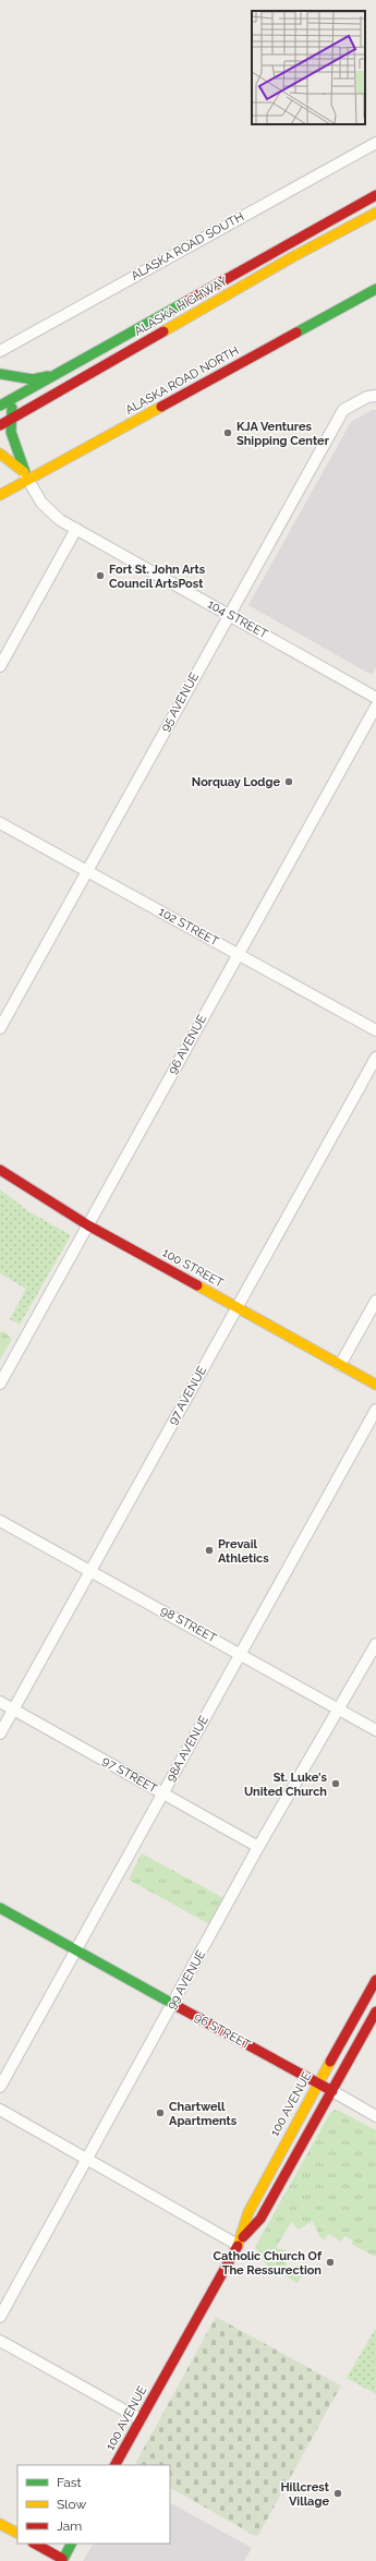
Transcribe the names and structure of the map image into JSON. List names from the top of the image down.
{
  "streets": {
    "main road": [
      "ALASKA HIGHWAY",
      "ALASKA ROAD NORTH",
      "100 STREET",
      "96 STREET",
      "100 AVENUE"
    ],
    "street": [
      "ALASKA ROAD SOUTH",
      "104 STREET",
      "95 AVENUE",
      "102 STREET",
      "96 AVENUE",
      "97 AVENUE",
      "98 STREET",
      "98A AVENUE",
      "97 STREET",
      "99 AVENUE"
    ]
  },
  "crossings": [
    ["ALASKA ROAD NORTH", "104 STREET"],
    ["104 STREET", "95 AVENUE"],
    ["95 AVENUE", "102 STREET"],
    ["102 STREET", "96 AVENUE"],
    ["96 AVENUE", "100 STREET"],
    ["100 STREET", "97 AVENUE"],
    ["97 AVENUE", "98 STREET"],
    ["97 AVENUE", "97 STREET"],
    ["98 STREET", "98A AVENUE"],
    ["98 STREET", "99 AVENUE"],
    ["98A AVENUE", "97 STREET"],
    ["98A AVENUE", "96 STREET"],
    ["97 STREET", "99 AVENUE"],
    ["99 AVENUE", "96 STREET"],
    ["96 STREET", "100 AVENUE"]
  ],
  "places": [
    "KJA Ventures Shipping Center",
    "Fort St. John Arts Council ArtsPost",
    "Norquay Lodge",
    "Prevail Athletics",
    "St. Luke's United Church",
    "Chartwell Apartments",
    "Catholic Church Of The Ressurection",
    "Hillcrest Village"
  ],
  "legend": ["Fast", "Slow", "Jam"]
}
